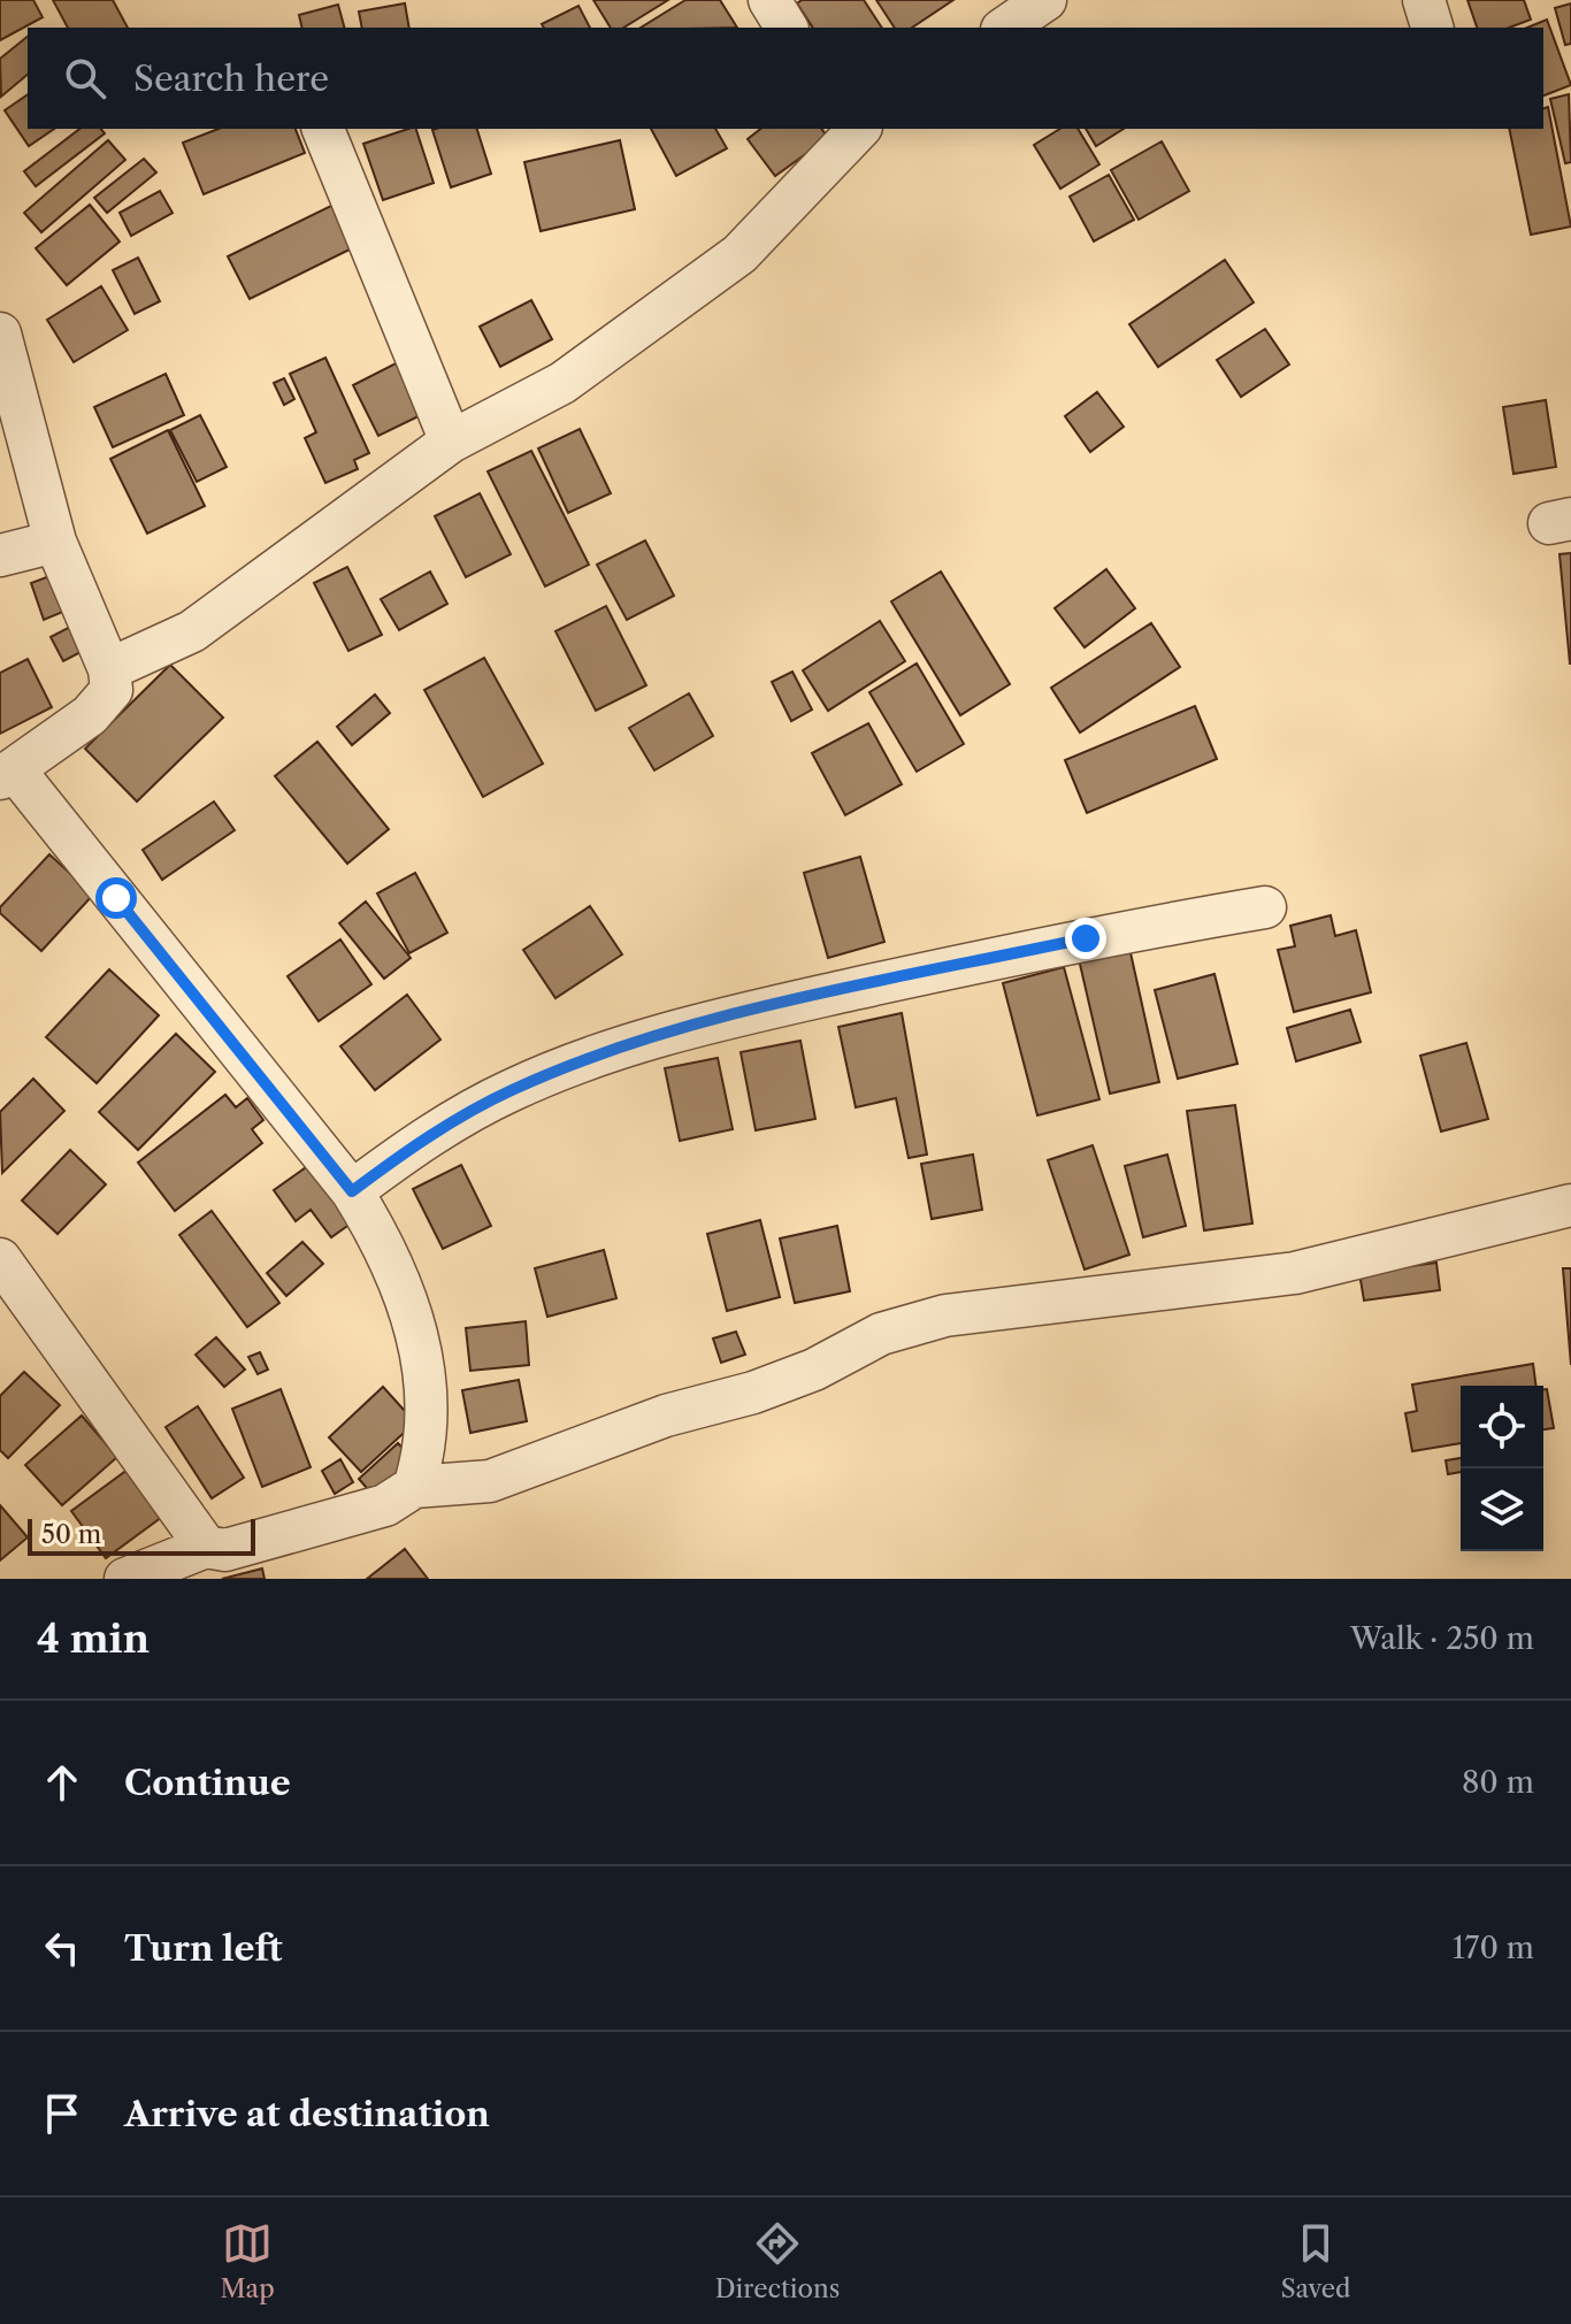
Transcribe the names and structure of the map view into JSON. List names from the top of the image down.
{
  "scale_bar": "50 m",
  "page": {
    "search": "Search here",
    "scale": "50 m",
    "heading": ["4 min", "Walk · 250 m"],
    "list": [
      ["Continue", "80 m"],
      ["Turn left", "170 m"],
      "Arrive at destination"
    ],
    "nav": ["Map", "Directions", "Saved"]
  }
}
